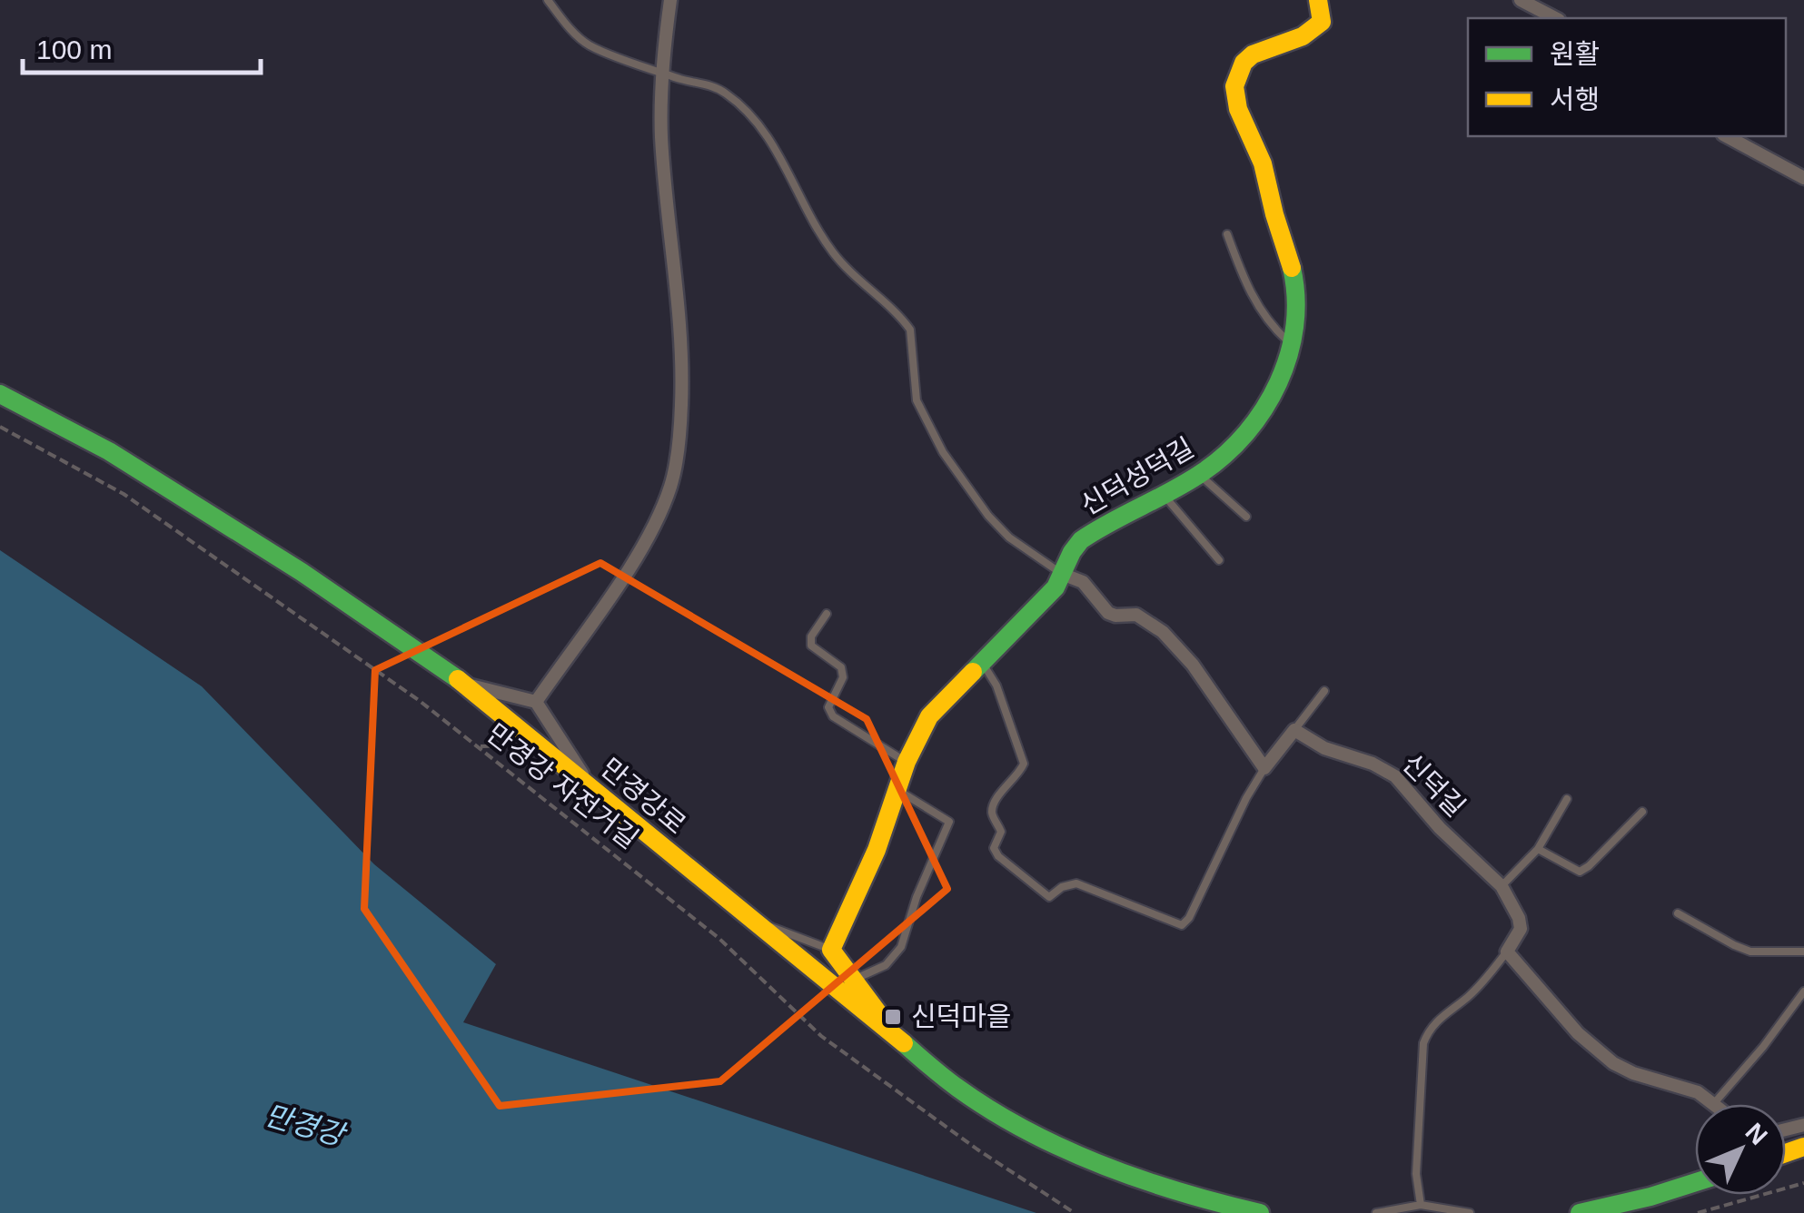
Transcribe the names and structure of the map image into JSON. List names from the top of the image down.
{
  "streets": {
    "street": ["신덕성덕길", "신덕길", "만경강로"],
    "path": ["만경강 자전거길"]
  },
  "water": ["만경강"],
  "places": {
    "transit": ["신덕마을"]
  },
  "legend": ["원활", "서행"],
  "scale_bar": "100 m",
  "north": "top right"
}
